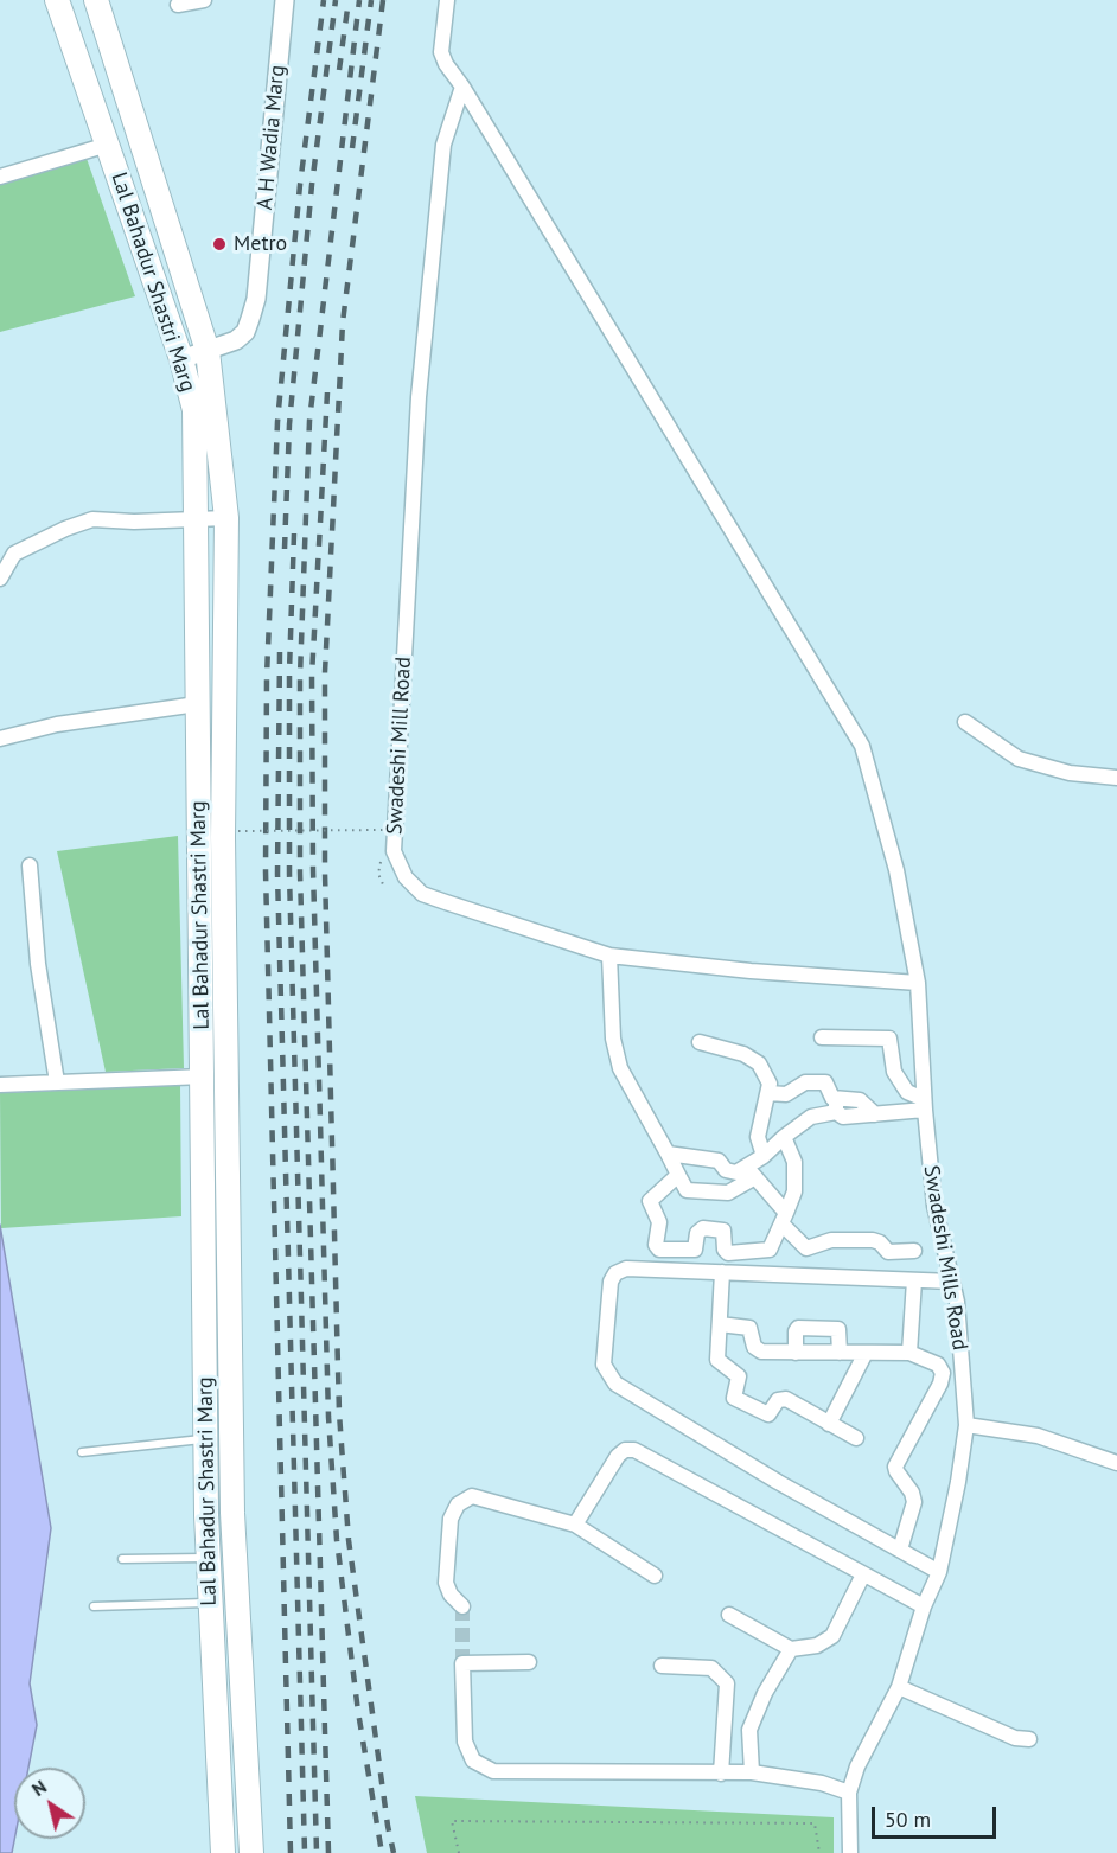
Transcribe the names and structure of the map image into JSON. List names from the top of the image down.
{
  "streets": {
    "main road": ["Lal Bahadur Shastri Marg"],
    "street": ["A H Wadia Marg", "Swadeshi Mill Road", "Swadeshi Mills Road"]
  },
  "crossings": [
    ["A H Wadia Marg", "Lal Bahadur Shastri Marg"],
    ["Swadeshi Mill Road", "Swadeshi Mills Road"]
  ],
  "places": ["Metro"],
  "scale_bar": "50 m",
  "north": "top left"
}
